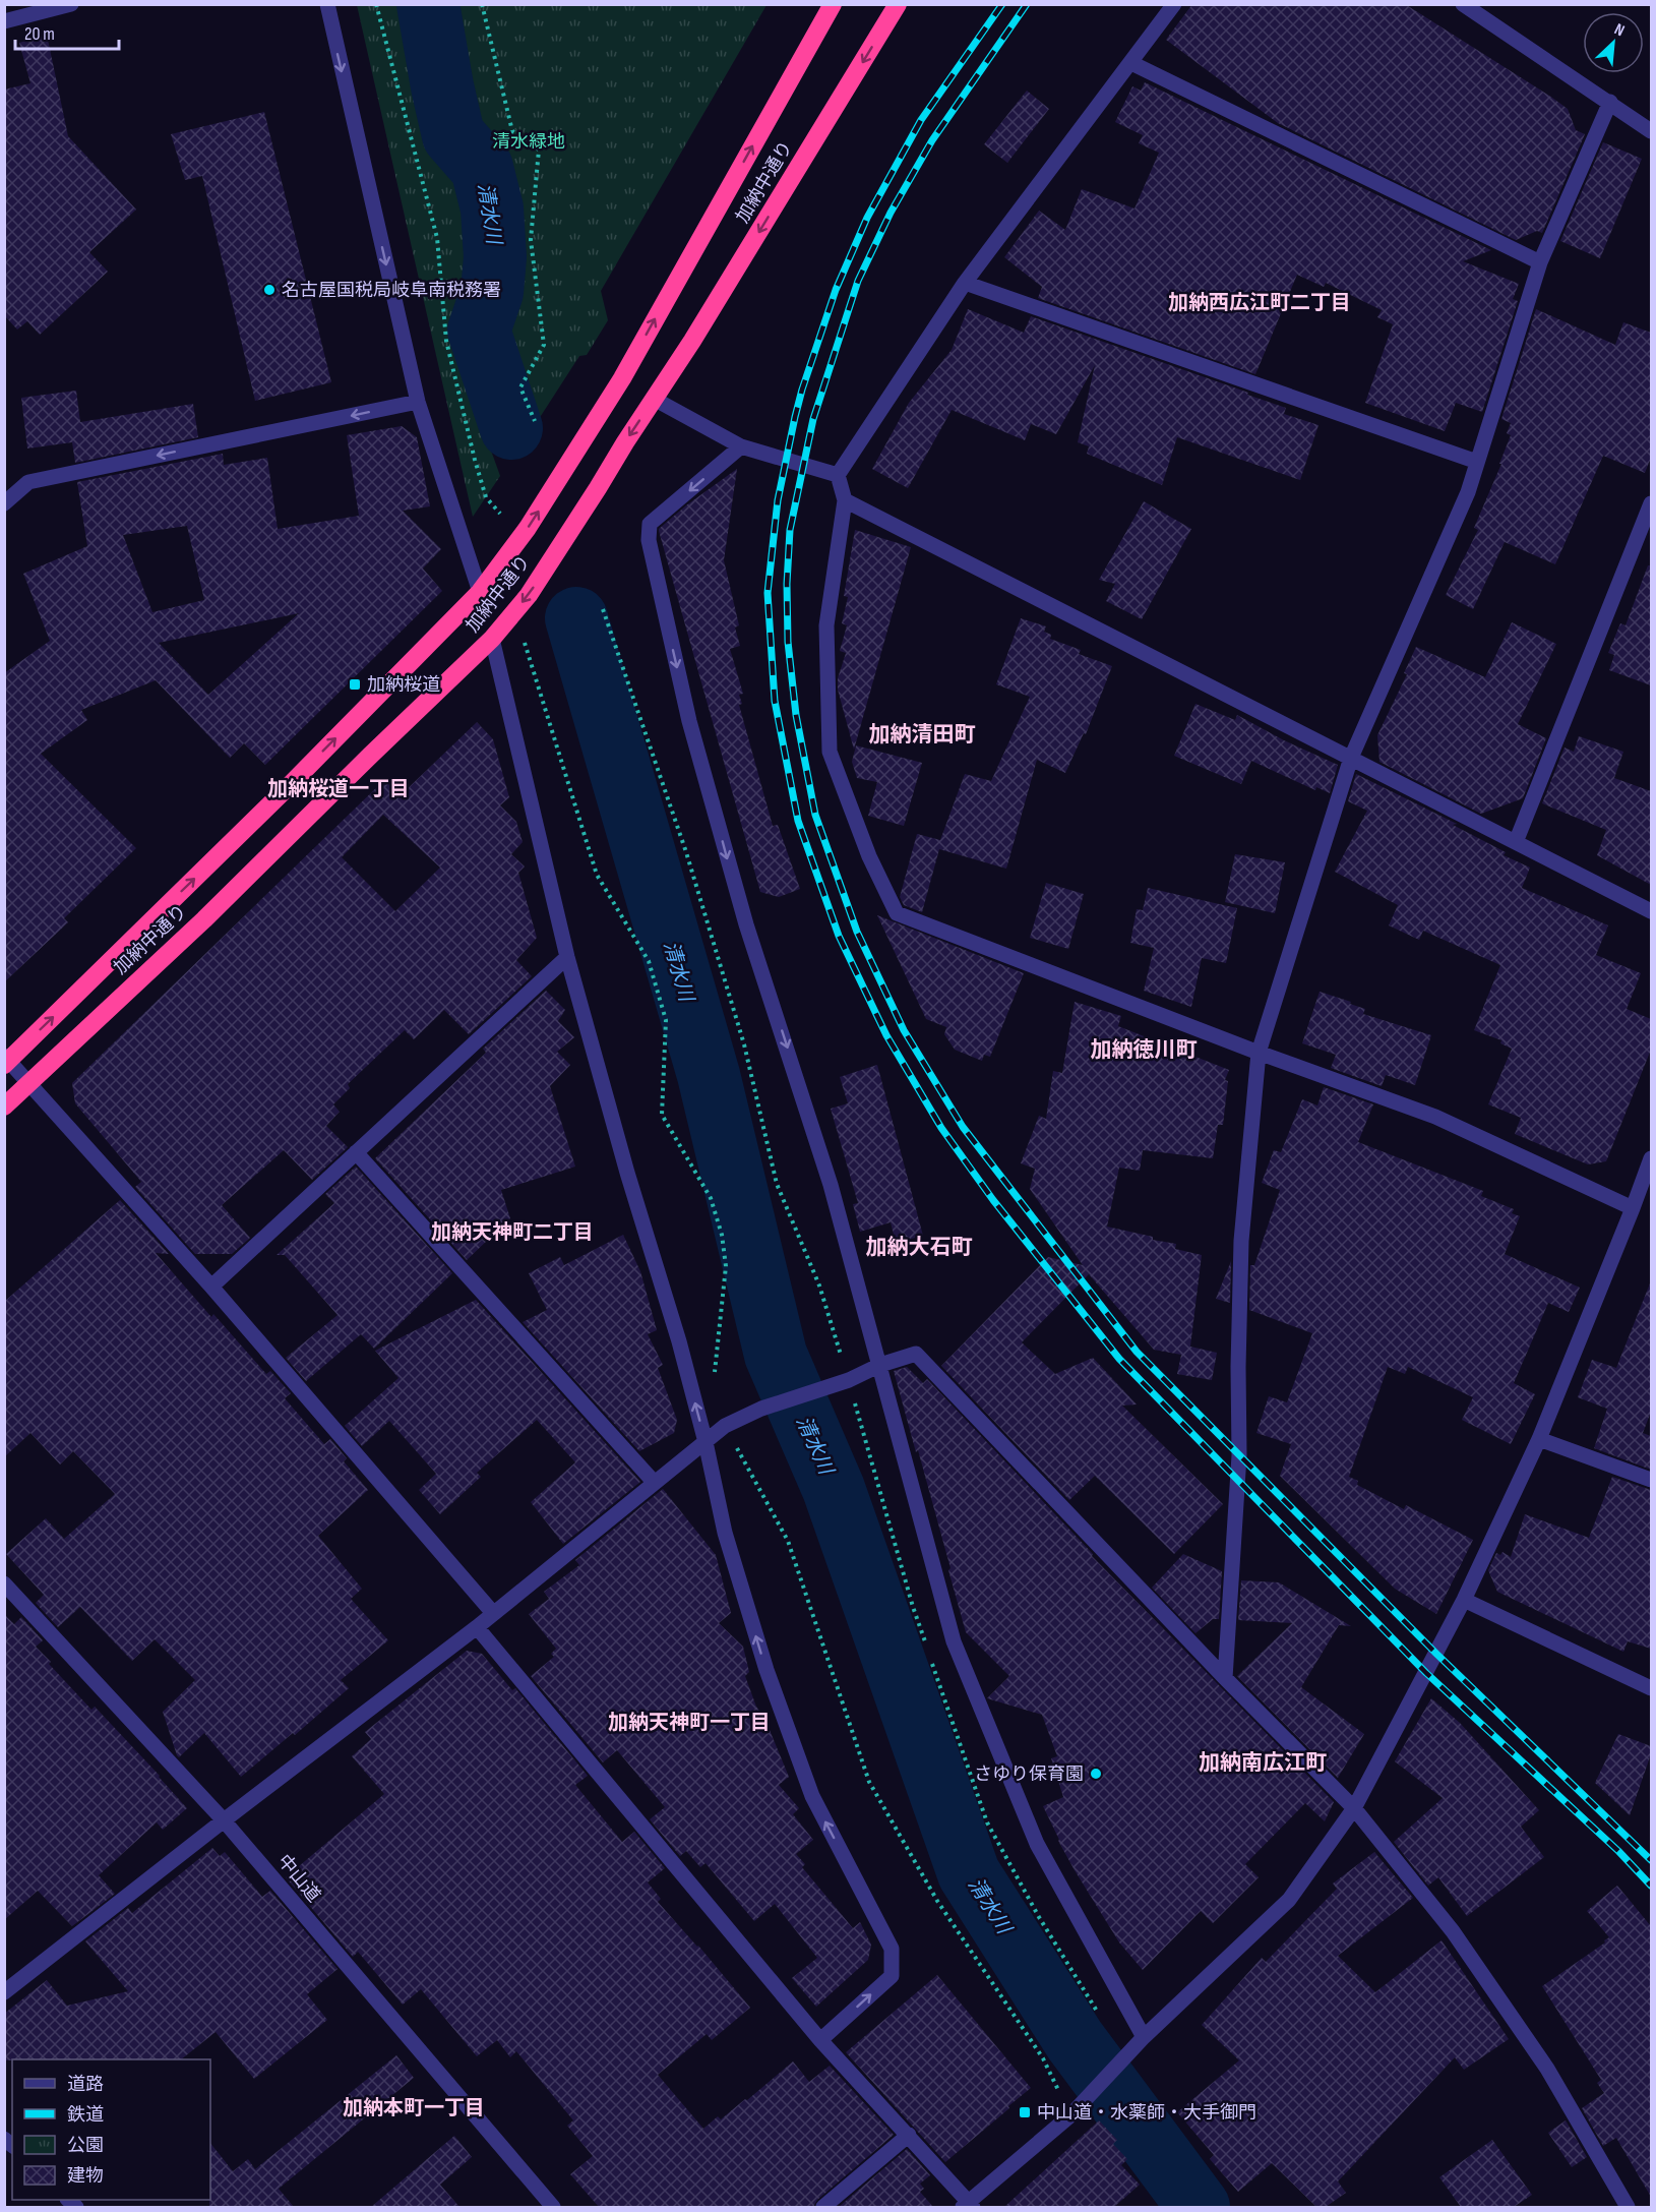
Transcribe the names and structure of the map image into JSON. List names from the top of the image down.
{
  "streets": {
    "highway": ["加納中通り"],
    "street": ["中山道"]
  },
  "districts": [
    "加納西広江町二丁目",
    "加納清田町",
    "加納桜道一丁目",
    "加納徳川町",
    "加納天神町二丁目",
    "加納大石町",
    "加納天神町一丁目",
    "加納南広江町",
    "加納本町一丁目"
  ],
  "water": ["清水川"],
  "parks": ["清水緑地"],
  "places": {
    "other": ["名古屋国税局岐阜南税務署", "さゆり保育園"],
    "transit": ["加納桜道", "中山道・水薬師・大手御門"]
  },
  "legend": [
    "道路",
    "鉄道",
    "公園",
    "建物"
  ],
  "scale_bar": "20 m",
  "north": "top right"
}
